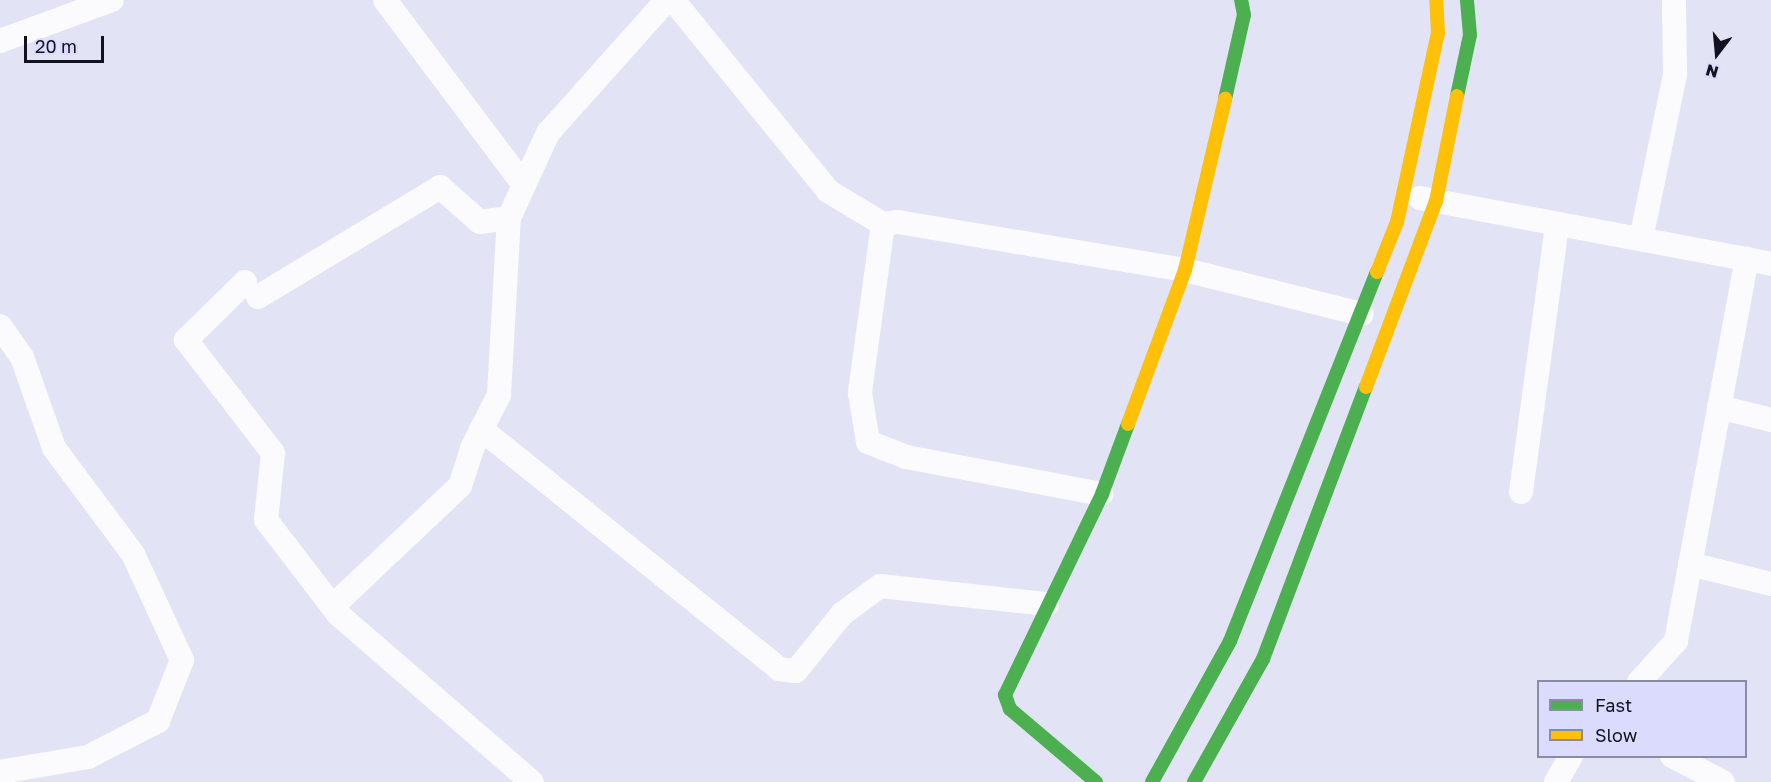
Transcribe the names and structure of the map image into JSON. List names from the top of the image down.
{
  "legend": ["Fast", "Slow"],
  "scale_bar": "20 m",
  "north": "bottom"
}
